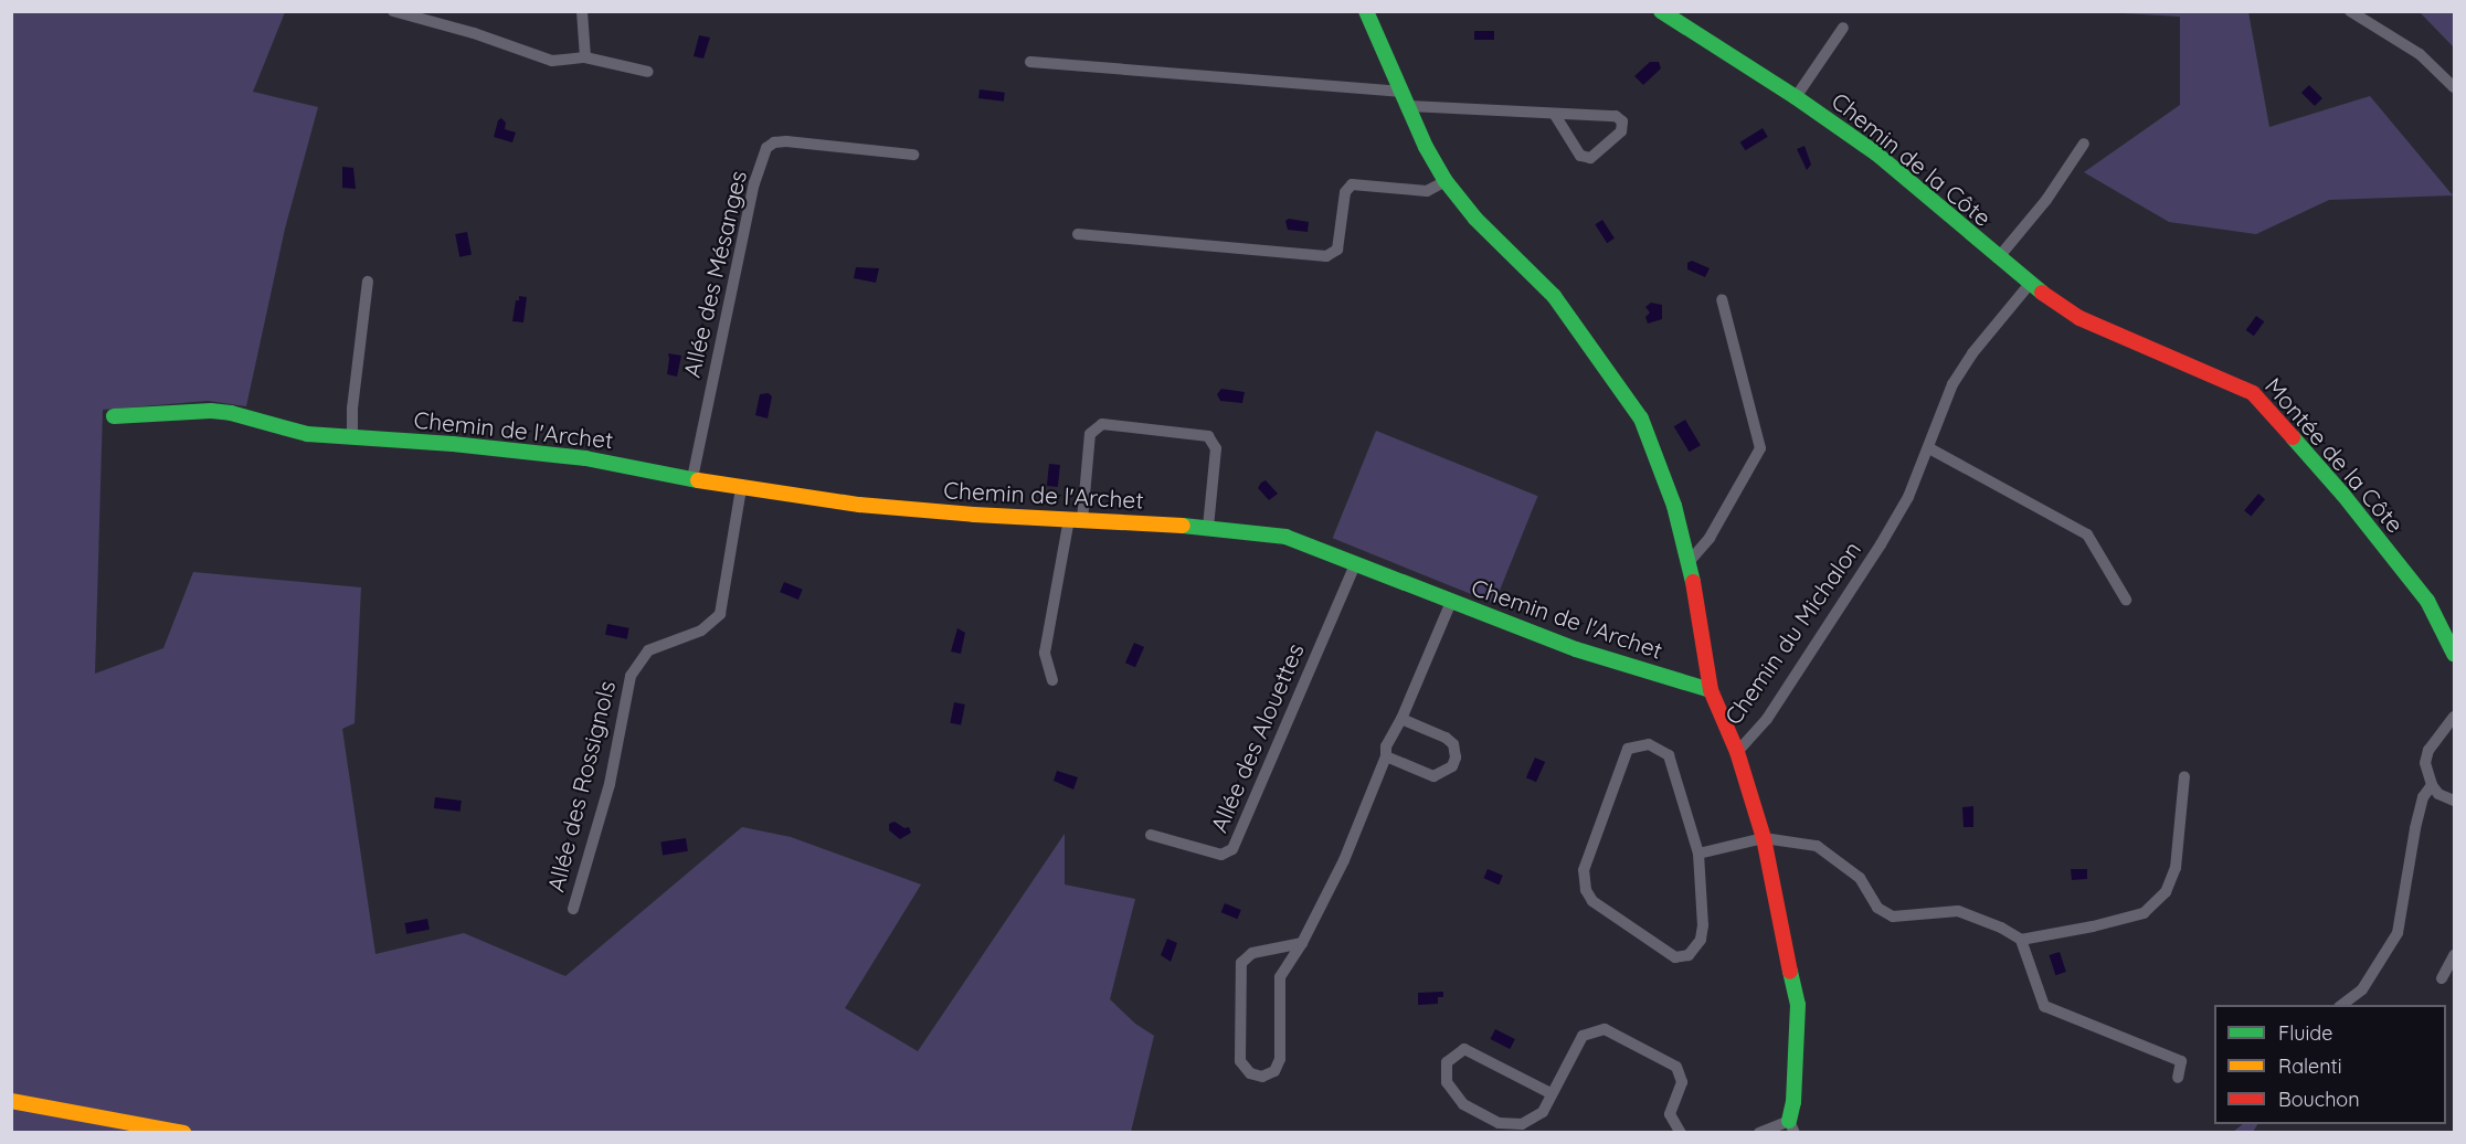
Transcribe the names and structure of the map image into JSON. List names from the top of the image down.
{
  "streets": {
    "street": [
      "Chemin de la Côte",
      "Allée des Mésanges",
      "Chemin de l'Archet",
      "Montée de la Côte",
      "Chemin du Michalon",
      "Allée des Alouettes",
      "Allée des Rossignols"
    ]
  },
  "crossings": [
    ["Chemin de la Côte", "Montée de la Côte"],
    ["Chemin de la Côte", "Chemin du Michalon"],
    ["Allée des Mésanges", "Chemin de l'Archet"],
    ["Chemin de l'Archet", "Allée des Alouettes"],
    ["Chemin de l'Archet", "Allée des Rossignols"],
    ["Montée de la Côte", "Chemin du Michalon"]
  ],
  "legend": ["Fluide", "Ralenti", "Bouchon"]
}
